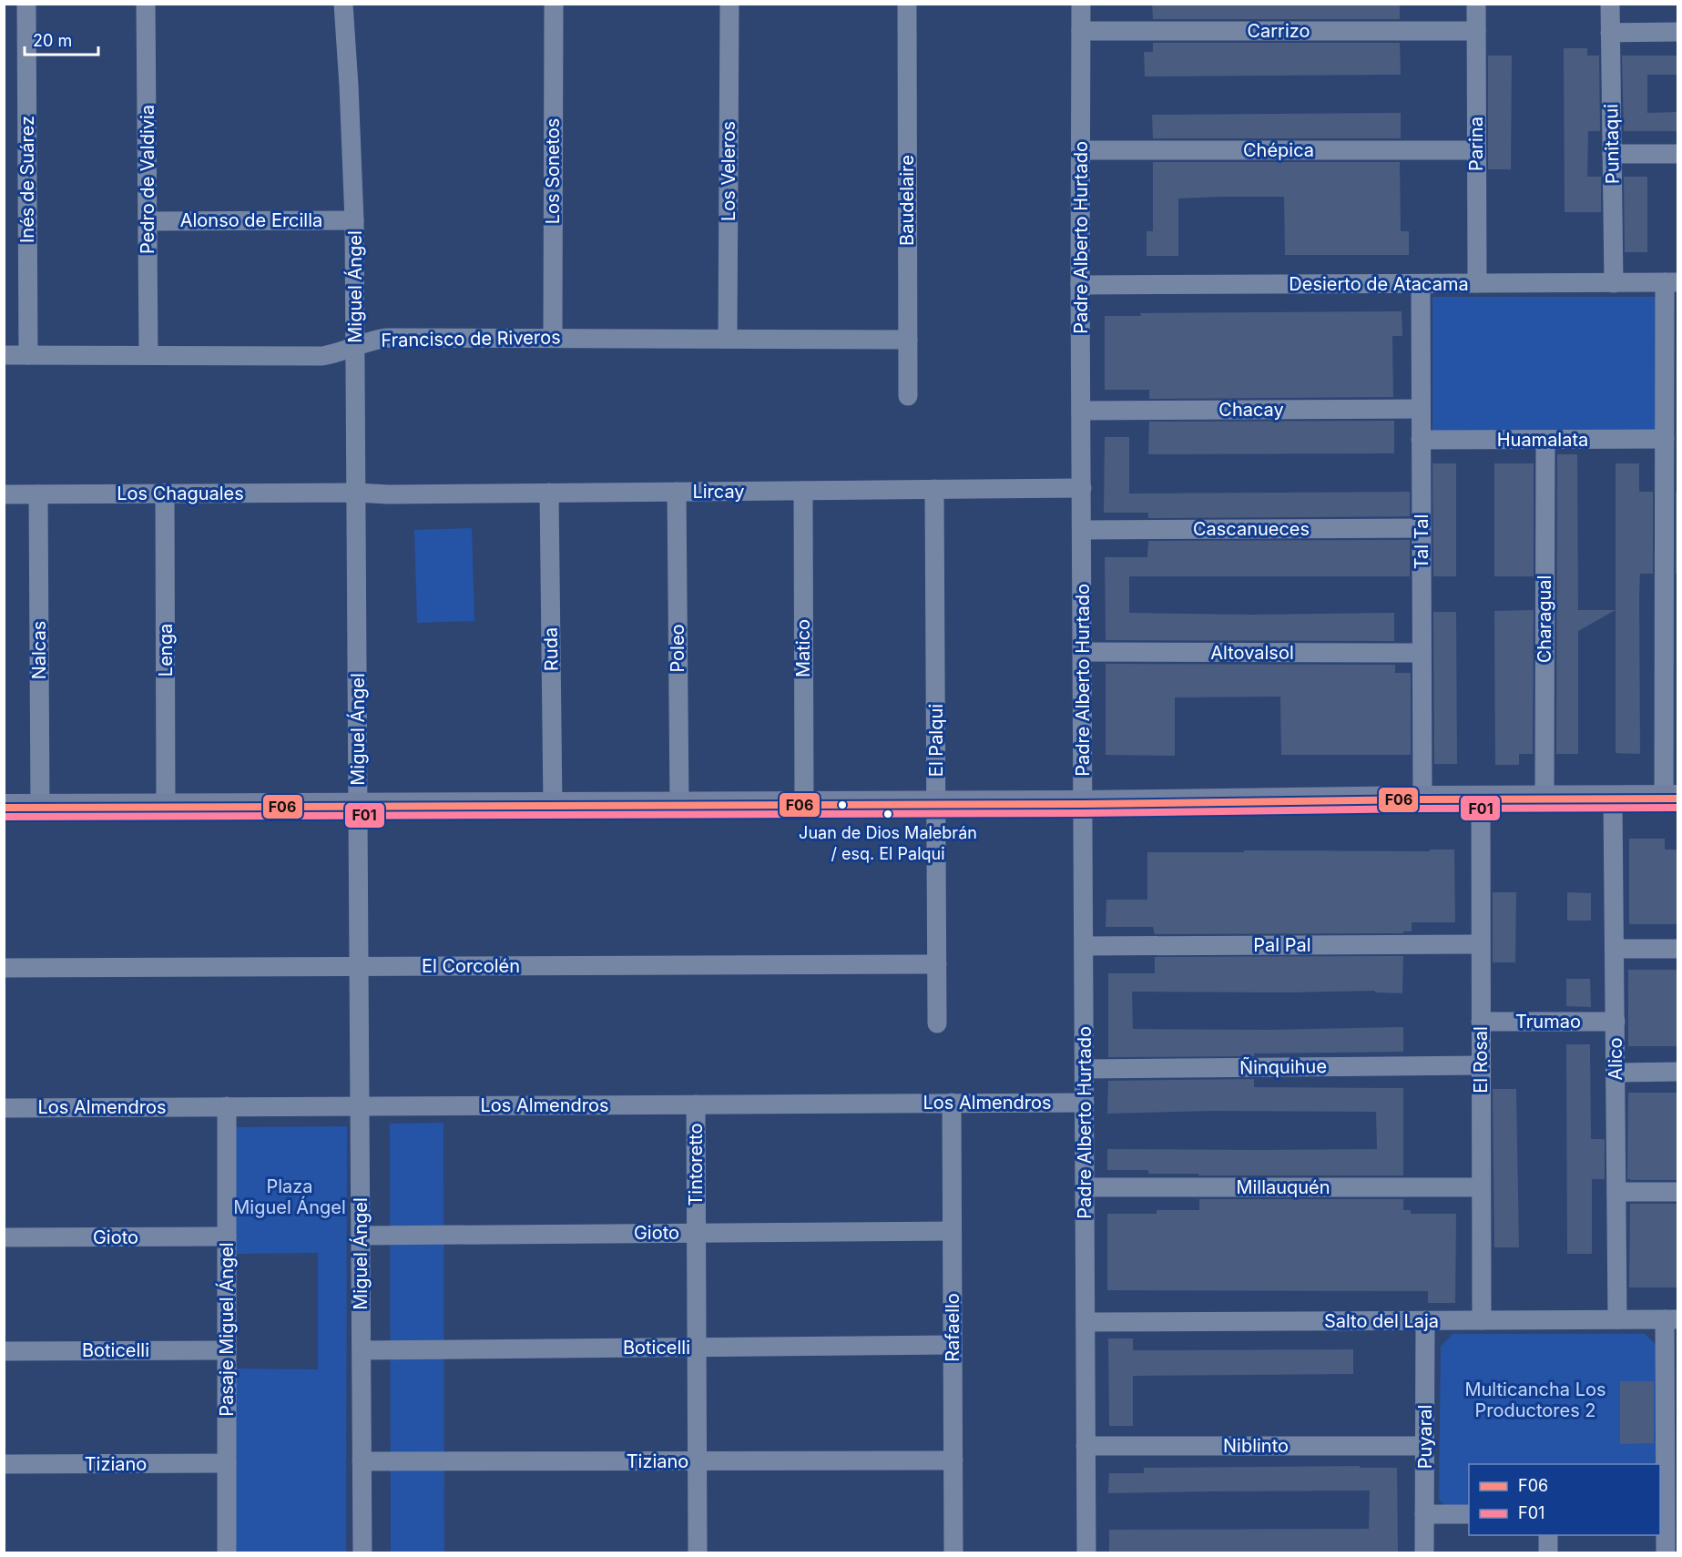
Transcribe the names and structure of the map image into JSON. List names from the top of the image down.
{
  "streets": {
    "street": [
      "Carrizo",
      "Parina",
      "Punitaqui",
      "Chépica",
      "Los Sonetos",
      "Los Veleros",
      "Inés de Suárez",
      "Pedro de Valdivia",
      "Baudelaire",
      "Alonso de Ercilla",
      "Padre Alberto Hurtado",
      "Desierto de Atacama",
      "Miguel Ángel",
      "Francisco de Riveros",
      "Chacay",
      "Huamalata",
      "Lircay",
      "Los Chaguales",
      "Cascanueces",
      "Tal Tal",
      "Charagual",
      "Poleo",
      "Matico",
      "Ruda",
      "Nalcas",
      "Lenga",
      "Altovalsol",
      "El Palqui",
      "Pal Pal",
      "El Corcolén",
      "Trumao",
      "Alico",
      "El Rosal",
      "Ñinquihue",
      "Los Almendros",
      "Tintoretto",
      "Millauquén",
      "Gioto",
      "Salto del Laja",
      "Rafaello",
      "Pasaje Miguel Ángel",
      "Boticelli",
      "Puyaral",
      "Niblinto",
      "Tiziano"
    ]
  },
  "crossings": [
    ["Carrizo", "Parina"],
    ["Carrizo", "Padre Alberto Hurtado"],
    ["Parina", "Chépica"],
    ["Parina", "Desierto de Atacama"],
    ["Punitaqui", "Desierto de Atacama"],
    ["Chépica", "Padre Alberto Hurtado"],
    ["Los Sonetos", "Francisco de Riveros"],
    ["Los Veleros", "Francisco de Riveros"],
    ["Inés de Suárez", "Francisco de Riveros"],
    ["Pedro de Valdivia", "Alonso de Ercilla"],
    ["Pedro de Valdivia", "Francisco de Riveros"],
    ["Baudelaire", "Francisco de Riveros"],
    ["Alonso de Ercilla", "Miguel Ángel"],
    ["Padre Alberto Hurtado", "Desierto de Atacama"],
    ["Padre Alberto Hurtado", "Chacay"],
    ["Padre Alberto Hurtado", "Lircay"],
    ["Padre Alberto Hurtado", "Cascanueces"],
    ["Padre Alberto Hurtado", "Altovalsol"],
    ["Padre Alberto Hurtado", "Pal Pal"],
    ["Padre Alberto Hurtado", "Ñinquihue"],
    ["Padre Alberto Hurtado", "Los Almendros"],
    ["Padre Alberto Hurtado", "Millauquén"],
    ["Padre Alberto Hurtado", "Salto del Laja"],
    ["Padre Alberto Hurtado", "Niblinto"],
    ["Desierto de Atacama", "Tal Tal"],
    ["Miguel Ángel", "Francisco de Riveros"],
    ["Miguel Ángel", "Lircay"],
    ["Miguel Ángel", "Los Chaguales"],
    ["Miguel Ángel", "El Corcolén"],
    ["Miguel Ángel", "Los Almendros"],
    ["Miguel Ángel", "Gioto"],
    ["Miguel Ángel", "Boticelli"],
    ["Miguel Ángel", "Tiziano"],
    ["Chacay", "Tal Tal"],
    ["Huamalata", "Tal Tal"],
    ["Huamalata", "Charagual"],
    ["Lircay", "Los Chaguales"],
    ["Lircay", "Poleo"],
    ["Lircay", "Matico"],
    ["Lircay", "Ruda"],
    ["Lircay", "El Palqui"],
    ["Los Chaguales", "Nalcas"],
    ["Los Chaguales", "Lenga"],
    ["Cascanueces", "Tal Tal"],
    ["Tal Tal", "Altovalsol"],
    ["El Palqui", "El Corcolén"],
    ["Pal Pal", "El Rosal"],
    ["Trumao", "Alico"],
    ["Trumao", "El Rosal"],
    ["Alico", "Salto del Laja"],
    ["El Rosal", "Ñinquihue"],
    ["El Rosal", "Millauquén"],
    ["El Rosal", "Salto del Laja"],
    ["Los Almendros", "Tintoretto"],
    ["Los Almendros", "Rafaello"],
    ["Los Almendros", "Pasaje Miguel Ángel"],
    ["Tintoretto", "Gioto"],
    ["Tintoretto", "Boticelli"],
    ["Tintoretto", "Tiziano"],
    ["Gioto", "Rafaello"],
    ["Gioto", "Pasaje Miguel Ángel"],
    ["Salto del Laja", "Puyaral"],
    ["Rafaello", "Boticelli"],
    ["Rafaello", "Tiziano"],
    ["Pasaje Miguel Ángel", "Boticelli"],
    ["Pasaje Miguel Ángel", "Tiziano"],
    ["Puyaral", "Niblinto"]
  ],
  "parks": ["Plaza Miguel Ángel", "Multicancha Los Productores 2"],
  "places": ["Juan de Dios Malebrán / esq. El Palqui"],
  "lines": ["transit line F06", "transit line F01"],
  "legend": ["F06", "F01"],
  "scale_bar": "20 m"
}
